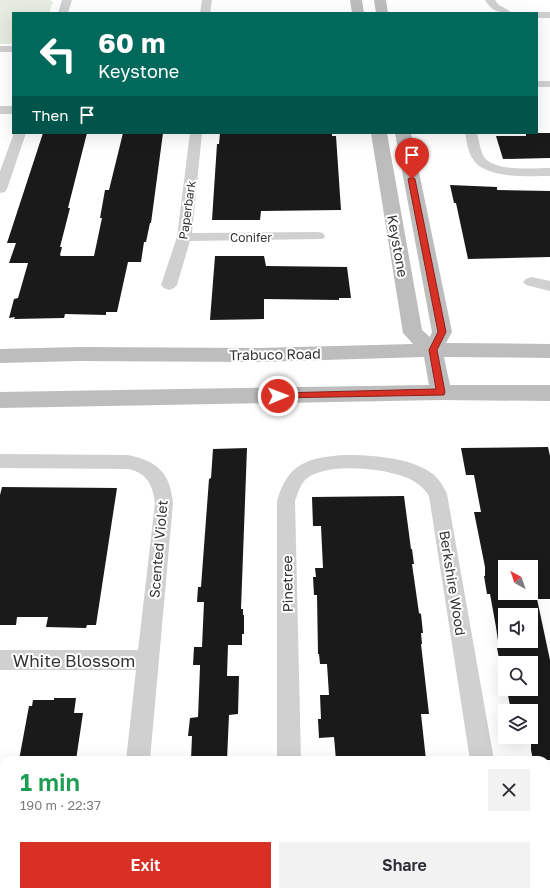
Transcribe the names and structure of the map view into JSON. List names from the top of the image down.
{
  "streets": {
    "main road": ["Keystone", "Trabuco Road"],
    "street": [
      "Paperbark",
      "Conifer",
      "Scented Violet",
      "Berkshire Wood",
      "Pinetree",
      "White Blossom"
    ]
  },
  "crossings": [
    ["Paperbark", "Conifer"],
    ["Keystone", "Trabuco Road"],
    ["Scented Violet", "White Blossom"],
    ["Berkshire Wood", "Pinetree"]
  ],
  "north": "top left",
  "page": {
    "turn": ["60 m", "Keystone"],
    "then": "Then",
    "heading": ["1 min", "190 m · 22:37"],
    "buttons": ["Exit", "Share"]
  }
}
